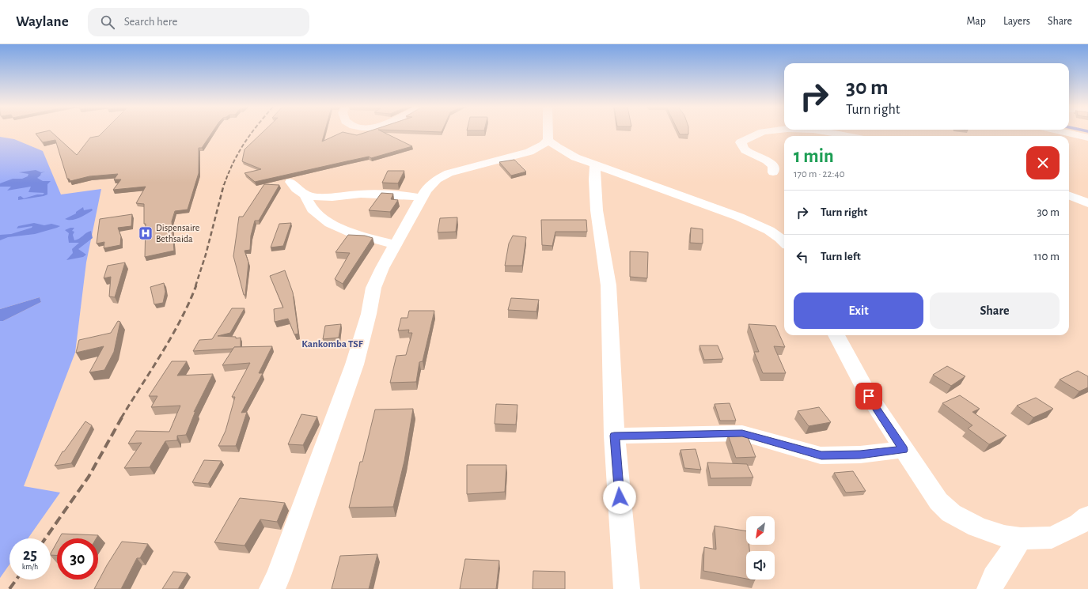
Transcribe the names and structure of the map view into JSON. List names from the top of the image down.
{
  "districts": ["Kankomba TSF"],
  "places": {
    "hospital": ["Dispensaire Bethsaida"]
  },
  "north": "bottom left",
  "page": {
    "header": "Waylane",
    "search": "Search here",
    "nav": ["Map", "Layers", "Share"],
    "turn": ["30 m", "Turn right"],
    "heading": ["1 min", "170 m · 22:40"],
    "list": [
      {
        "name": "Turn right",
        "value": "30 m"
      },
      {
        "name": "Turn left",
        "value": "110 m"
      }
    ],
    "buttons": ["Exit", "Share"],
    "speed": "25 km/h",
    "limit": "30"
  }
}
